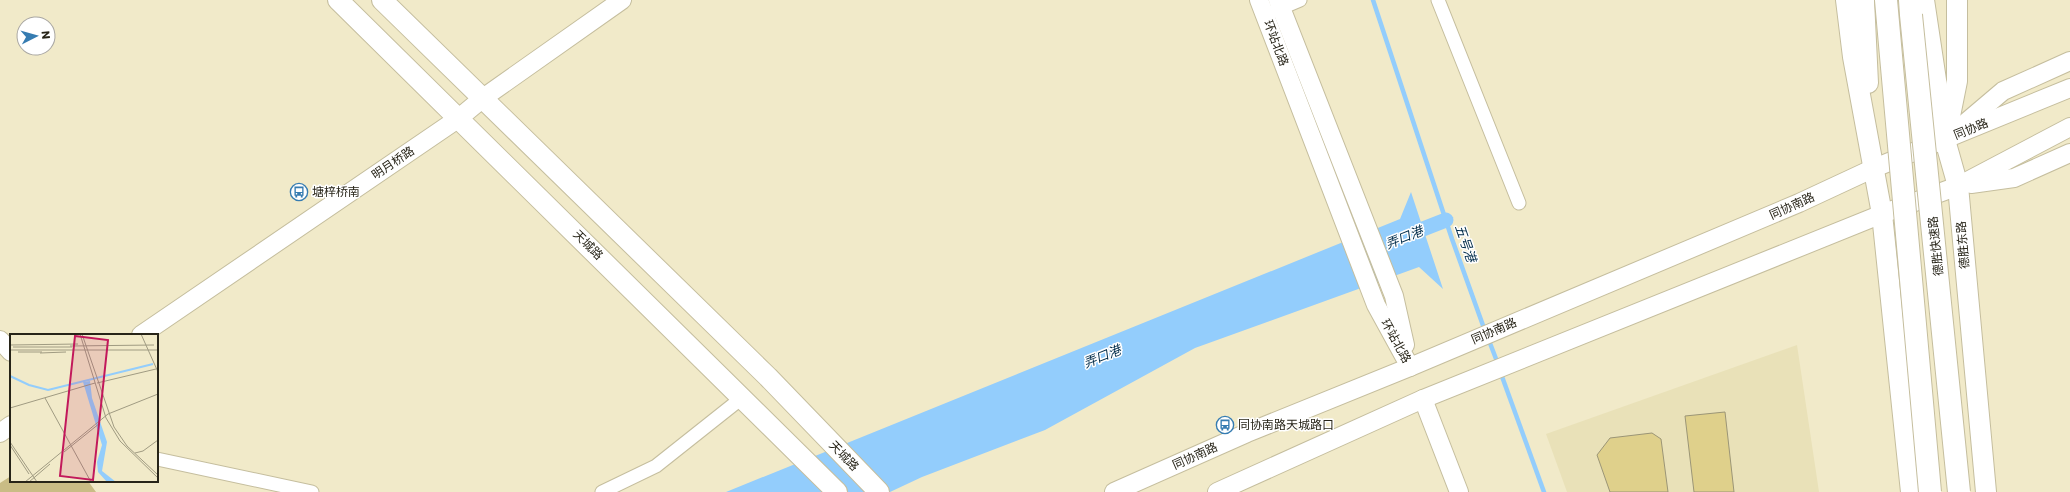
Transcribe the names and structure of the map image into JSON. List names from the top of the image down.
{
  "streets": {
    "highway": ["德胜快速路"],
    "main road": [
      "环站北路",
      "同协路",
      "明月桥路",
      "同协南路",
      "天城路",
      "德胜东路"
    ]
  },
  "crossings": [
    ["环站北路", "同协南路"],
    ["同协路", "同协南路"],
    ["同协路", "德胜东路"],
    ["明月桥路", "天城路"],
    ["德胜东路", "德胜快速路"]
  ],
  "water": ["弄口港", "五号港"],
  "places": {
    "bus stop": ["塘梓桥南", "同协南路天城路口"]
  },
  "north": "right"
}
